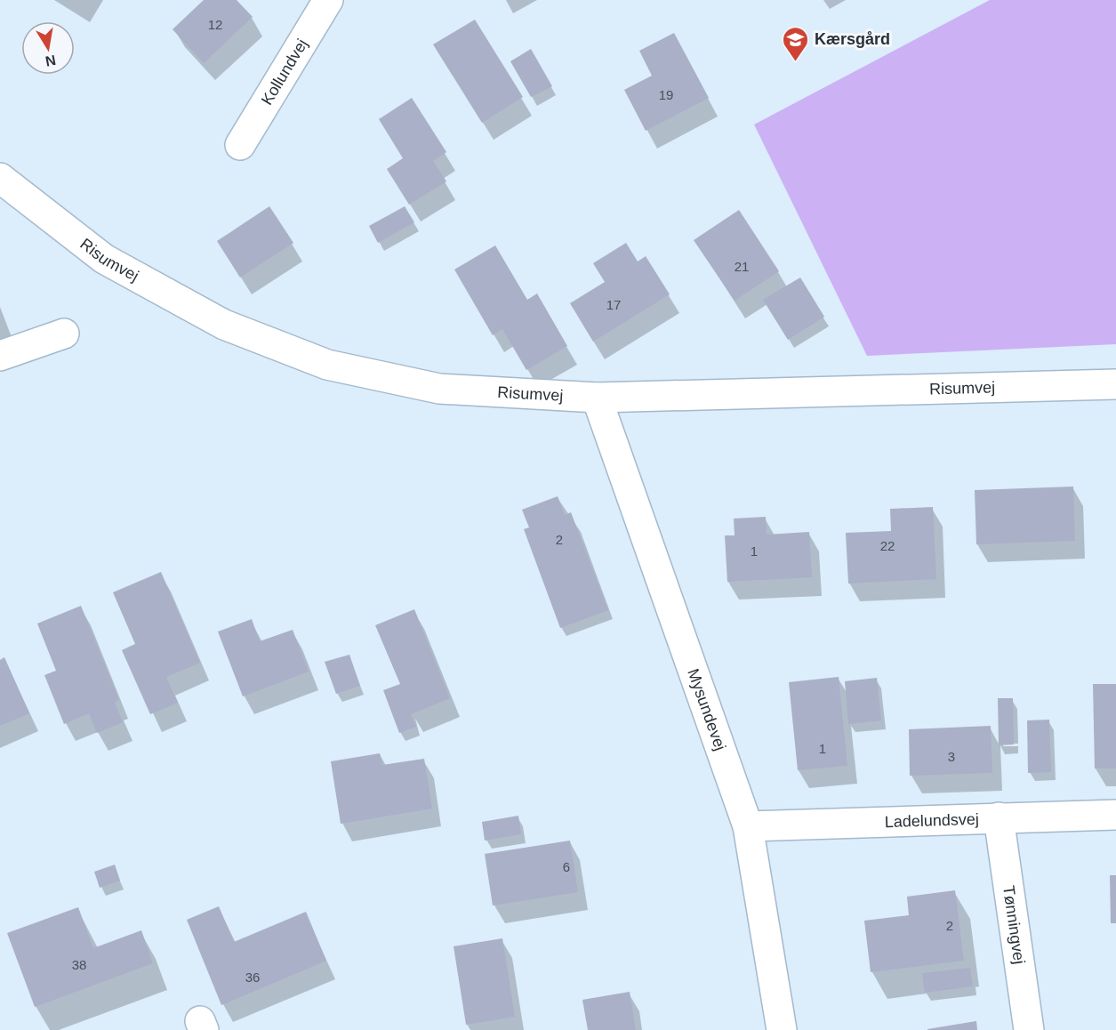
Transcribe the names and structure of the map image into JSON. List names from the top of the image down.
{
  "streets": {
    "street": [
      "Kollundvej",
      "Risumvej",
      "Mysundevej",
      "Ladelundsvej",
      "Tønningvej"
    ]
  },
  "crossings": [
    ["Risumvej", "Mysundevej"],
    ["Mysundevej", "Ladelundsvej"],
    ["Ladelundsvej", "Tønningvej"]
  ],
  "places": {
    "school or university": ["Kærsgård"]
  },
  "house_numbers": [
    "12",
    "19",
    "21",
    "17",
    "2",
    "22",
    "1",
    "1",
    "3",
    "6",
    "2",
    "38",
    "36"
  ],
  "north": "bottom"
}
